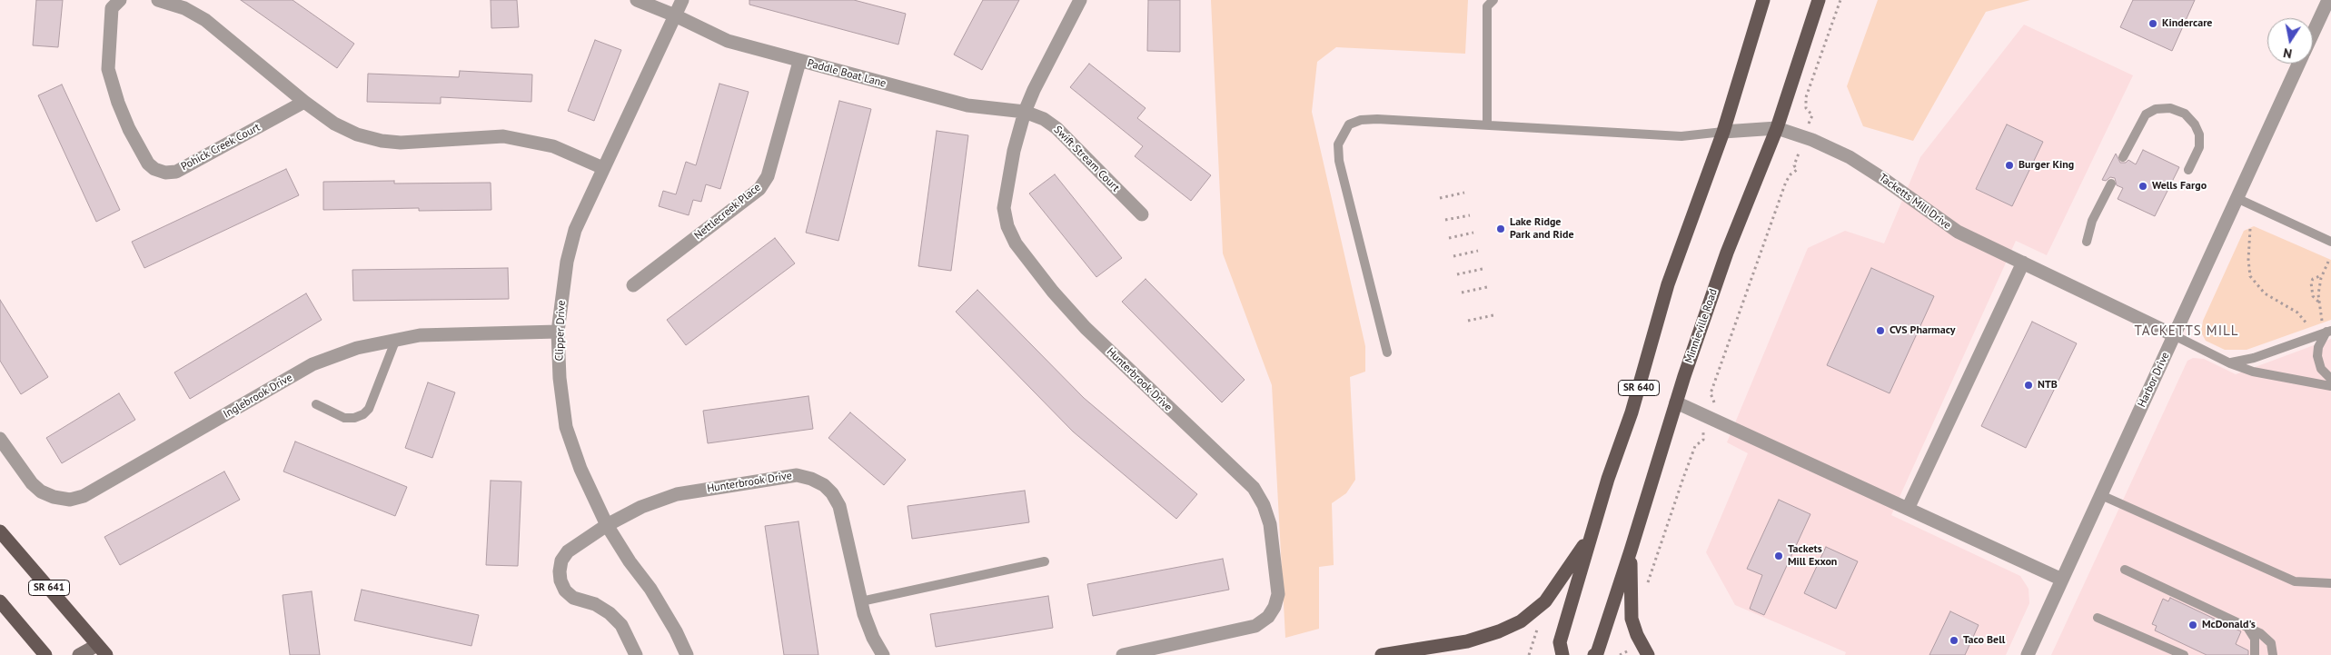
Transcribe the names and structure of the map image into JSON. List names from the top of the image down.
{
  "streets": {
    "main road": ["Minnieville Road", "SR 640", "SR 641"],
    "street": [
      "Paddle Boat Lane",
      "Pohick Creek Court",
      "Swift Stream Court",
      "Tacketts Mill Drive",
      "Nettlecreek Place",
      "Clipper Drive",
      "Hunterbrook Drive",
      "Harbor Drive",
      "Inglebrook Drive"
    ]
  },
  "crossings": [
    ["Paddle Boat Lane", "Swift Stream Court"],
    ["Paddle Boat Lane", "Nettlecreek Place"],
    ["Paddle Boat Lane", "Clipper Drive"],
    ["Paddle Boat Lane", "Hunterbrook Drive"],
    ["Swift Stream Court", "Hunterbrook Drive"],
    ["Tacketts Mill Drive", "Minnieville Road"],
    ["Tacketts Mill Drive", "Harbor Drive"],
    ["Tacketts Mill Drive", "SR 640"],
    ["Clipper Drive", "Hunterbrook Drive"],
    ["Clipper Drive", "Inglebrook Drive"]
  ],
  "districts": ["TACKETTS MILL"],
  "places": [
    "Kindercare",
    "Burger King",
    "Wells Fargo",
    "Lake Ridge Park and Ride",
    "CVS Pharmacy",
    "NTB",
    "Tackets Mill Exxon",
    "McDonald's",
    "Taco Bell"
  ],
  "north": "bottom"
}
